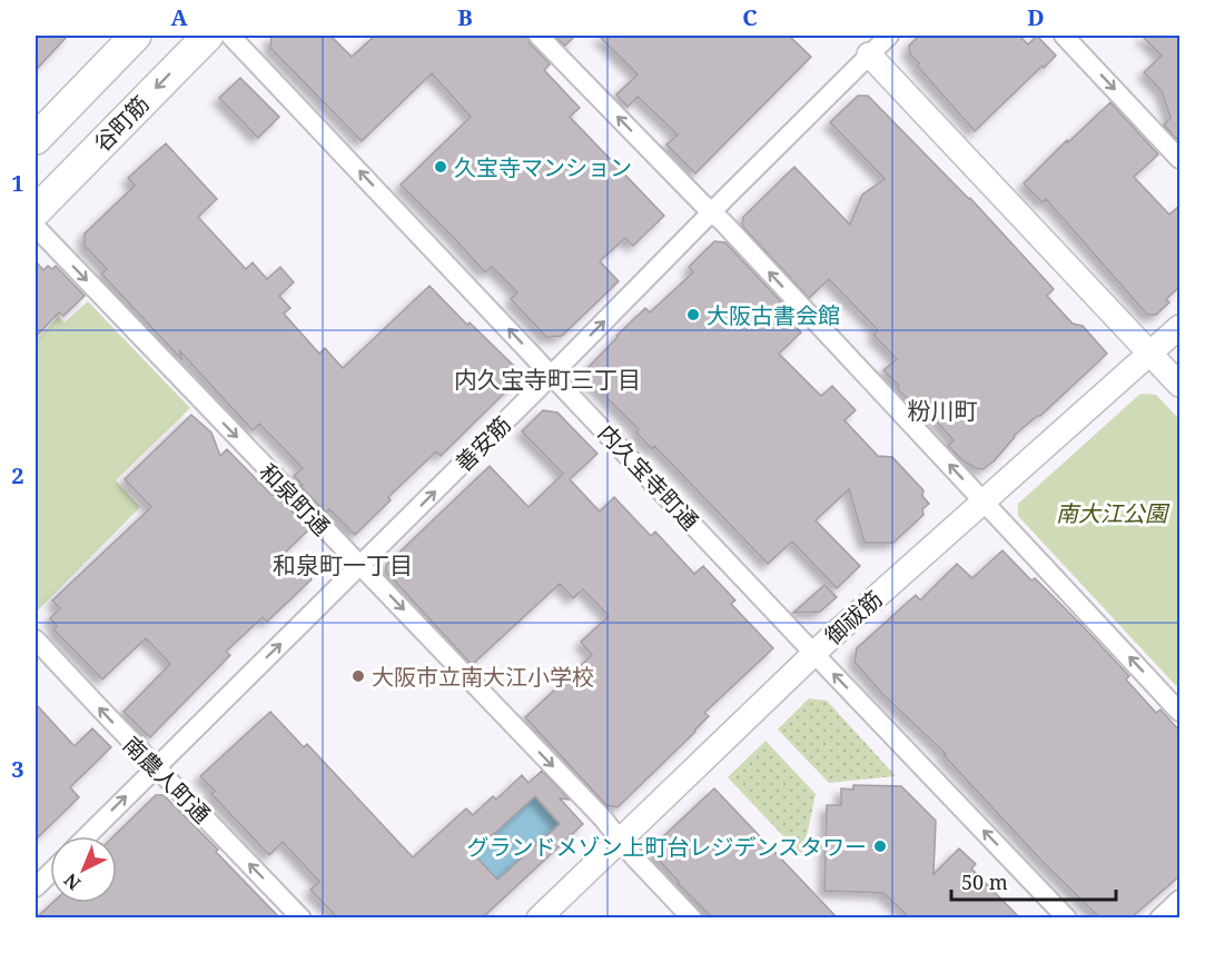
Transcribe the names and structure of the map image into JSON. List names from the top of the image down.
{
  "streets": {
    "main road": ["谷町筋"],
    "street": [
      "善安筋",
      "内久宝寺町通",
      "和泉町通",
      "御祓筋",
      "南農人町通"
    ]
  },
  "crossings": [
    ["善安筋", "内久宝寺町通"],
    ["善安筋", "和泉町通"],
    ["善安筋", "南農人町通"],
    ["内久宝寺町通", "御祓筋"],
    ["和泉町通", "御祓筋"]
  ],
  "one_way": [
    "善安筋",
    "内久宝寺町通",
    "和泉町通",
    "南農人町通"
  ],
  "districts": ["内久宝寺町三丁目", "粉川町", "和泉町一丁目"],
  "parks": ["南大江公園"],
  "places": [
    "久宝寺マンション",
    "大阪古書会館",
    "大阪市立南大江小学校",
    "グランドメゾン上町台レジデンスタワー"
  ],
  "scale_bar": "50 m",
  "north": "bottom left",
  "grid": {
    "columns": [
      "A",
      "B",
      "C",
      "D"
    ],
    "rows": ["1", "2", "3"]
  }
}
